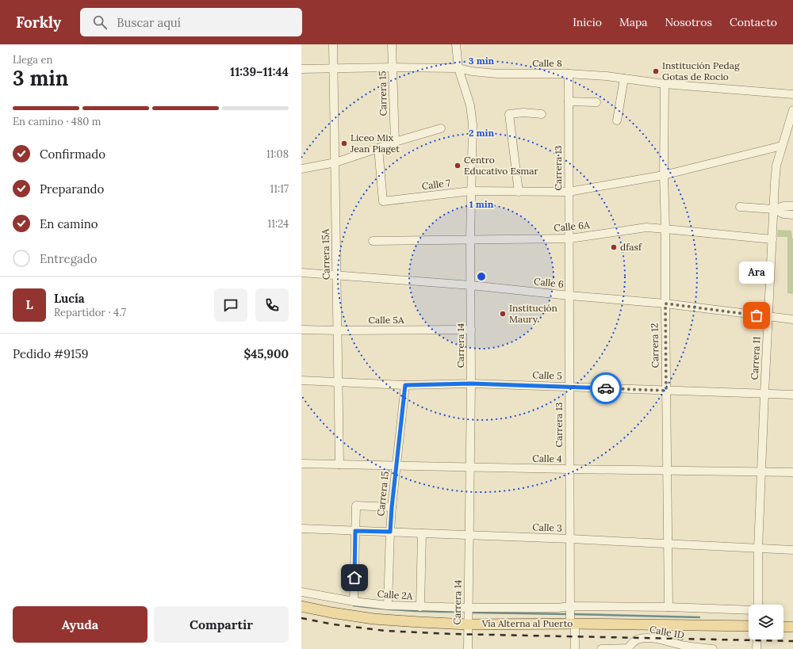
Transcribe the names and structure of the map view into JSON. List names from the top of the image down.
{
  "streets": {
    "main road": ["Vía Alterna al Puerto"],
    "street": [
      "Calle 8",
      "Carrera 15",
      "Carrera 13",
      "Calle 7",
      "Calle 6A",
      "Carrera 15A",
      "Calle 6",
      "Calle 5A",
      "Carrera 14",
      "Carrera 12",
      "Carrera 11",
      "Calle 5",
      "Calle 4",
      "Calle 3",
      "Calle 2A",
      "Calle 1D"
    ]
  },
  "crossings": [
    ["Calle 8", "Carrera 15"],
    ["Calle 8", "Carrera 13"],
    ["Calle 8", "Carrera 15A"],
    ["Calle 8", "Carrera 14"],
    ["Calle 8", "Carrera 12"],
    ["Carrera 15", "Calle 5"],
    ["Carrera 15", "Calle 4"],
    ["Carrera 15", "Calle 3"],
    ["Carrera 15", "Calle 2A"],
    ["Carrera 13", "Calle 7"],
    ["Carrera 13", "Calle 6A"],
    ["Carrera 13", "Calle 6"],
    ["Carrera 13", "Calle 5"],
    ["Carrera 13", "Calle 4"],
    ["Carrera 13", "Calle 3"],
    ["Carrera 13", "Calle 2A"],
    ["Carrera 13", "Vía Alterna al Puerto"],
    ["Calle 7", "Carrera 14"],
    ["Calle 7", "Carrera 12"],
    ["Calle 7", "Carrera 11"],
    ["Calle 6A", "Carrera 14"],
    ["Calle 6A", "Carrera 12"],
    ["Calle 6A", "Carrera 11"],
    ["Carrera 15A", "Calle 6"],
    ["Carrera 15A", "Calle 5A"],
    ["Carrera 15A", "Calle 5"],
    ["Carrera 15A", "Calle 4"],
    ["Calle 6", "Carrera 14"],
    ["Calle 6", "Carrera 12"],
    ["Calle 6", "Carrera 11"],
    ["Calle 5A", "Carrera 14"],
    ["Carrera 14", "Calle 5"],
    ["Carrera 14", "Calle 4"],
    ["Carrera 14", "Calle 3"],
    ["Carrera 14", "Calle 2A"],
    ["Carrera 14", "Vía Alterna al Puerto"],
    ["Carrera 12", "Calle 5"],
    ["Carrera 12", "Calle 4"],
    ["Carrera 12", "Calle 3"],
    ["Carrera 12", "Calle 2A"],
    ["Carrera 11", "Calle 5"],
    ["Carrera 11", "Calle 4"],
    ["Carrera 11", "Calle 3"],
    ["Calle 2A", "Vía Alterna al Puerto"]
  ],
  "places": [
    "Institución Pedag Gotas de Rocio",
    "Liceo Mix Jean Piaget",
    "Centro Educativo Esmar",
    "dfasf",
    "Institución Maury",
    "Ara"
  ],
  "page": {
    "header": "Forkly",
    "search": "Buscar aquí",
    "nav": [
      "Inicio",
      "Mapa",
      "Nosotros",
      "Contacto"
    ],
    "heading": ["3 min", "Llega en", "11:39–11:44"],
    "panel": [
      "Lucía",
      "Repartidor · 4.7",
      "Pedido #9159",
      "$45,900"
    ],
    "bar": "En camino · 480 m",
    "list": [
      ["Confirmado", "11:08"],
      ["Preparando", "11:17"],
      ["En camino", "11:24"],
      "Entregado"
    ],
    "bubble": "Ara",
    "round": "L",
    "buttons": ["Ayuda", "Compartir"]
  },
  "rings": ["3 min", "2 min", "1 min"]
}
